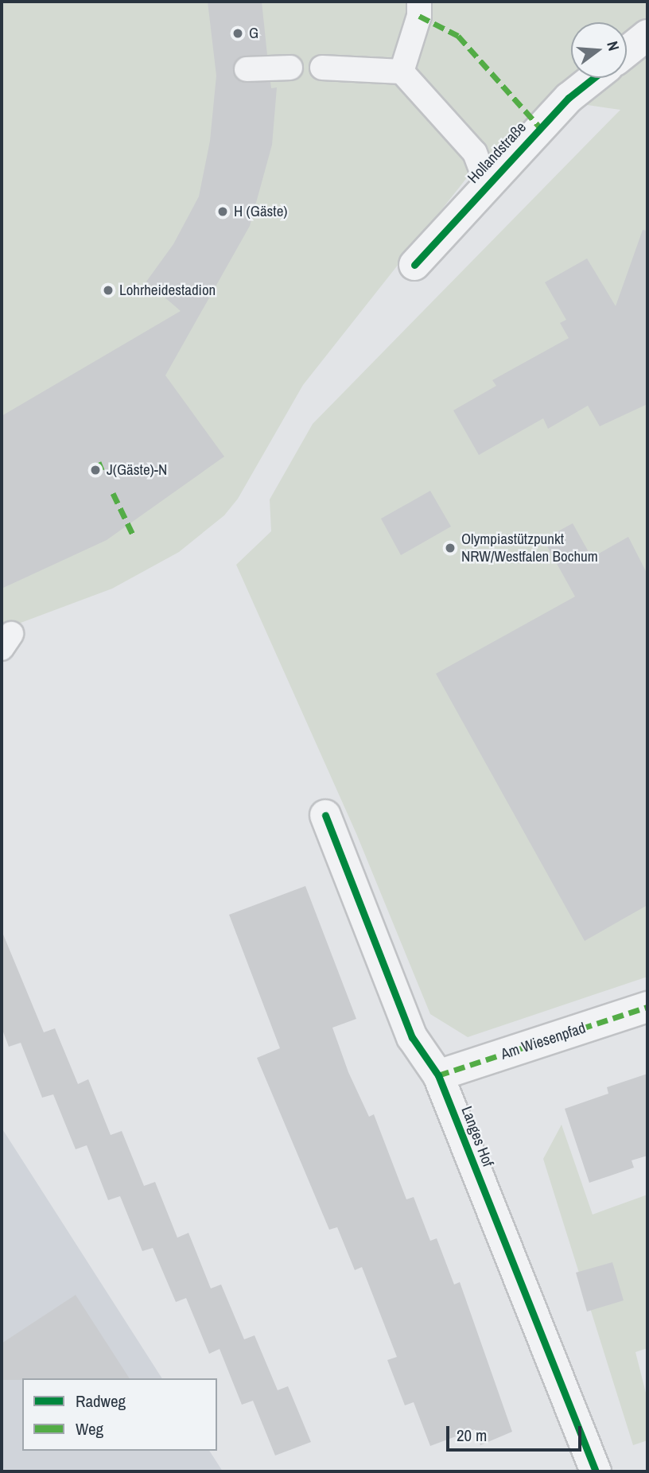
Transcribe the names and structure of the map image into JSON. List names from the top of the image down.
{
  "streets": {
    "street": ["Hollandstraße", "Am Wiesenpfad", "Langes Hof"]
  },
  "crossings": [
    ["Am Wiesenpfad", "Langes Hof"]
  ],
  "places": [
    "G",
    "H (Gäste)",
    "Lohrheidestadion",
    "J(Gäste)-N",
    "Olympiastützpunkt NRW/Westfalen Bochum"
  ],
  "legend": ["Radweg", "Weg"],
  "scale_bar": "20 m",
  "north": "right"
}
